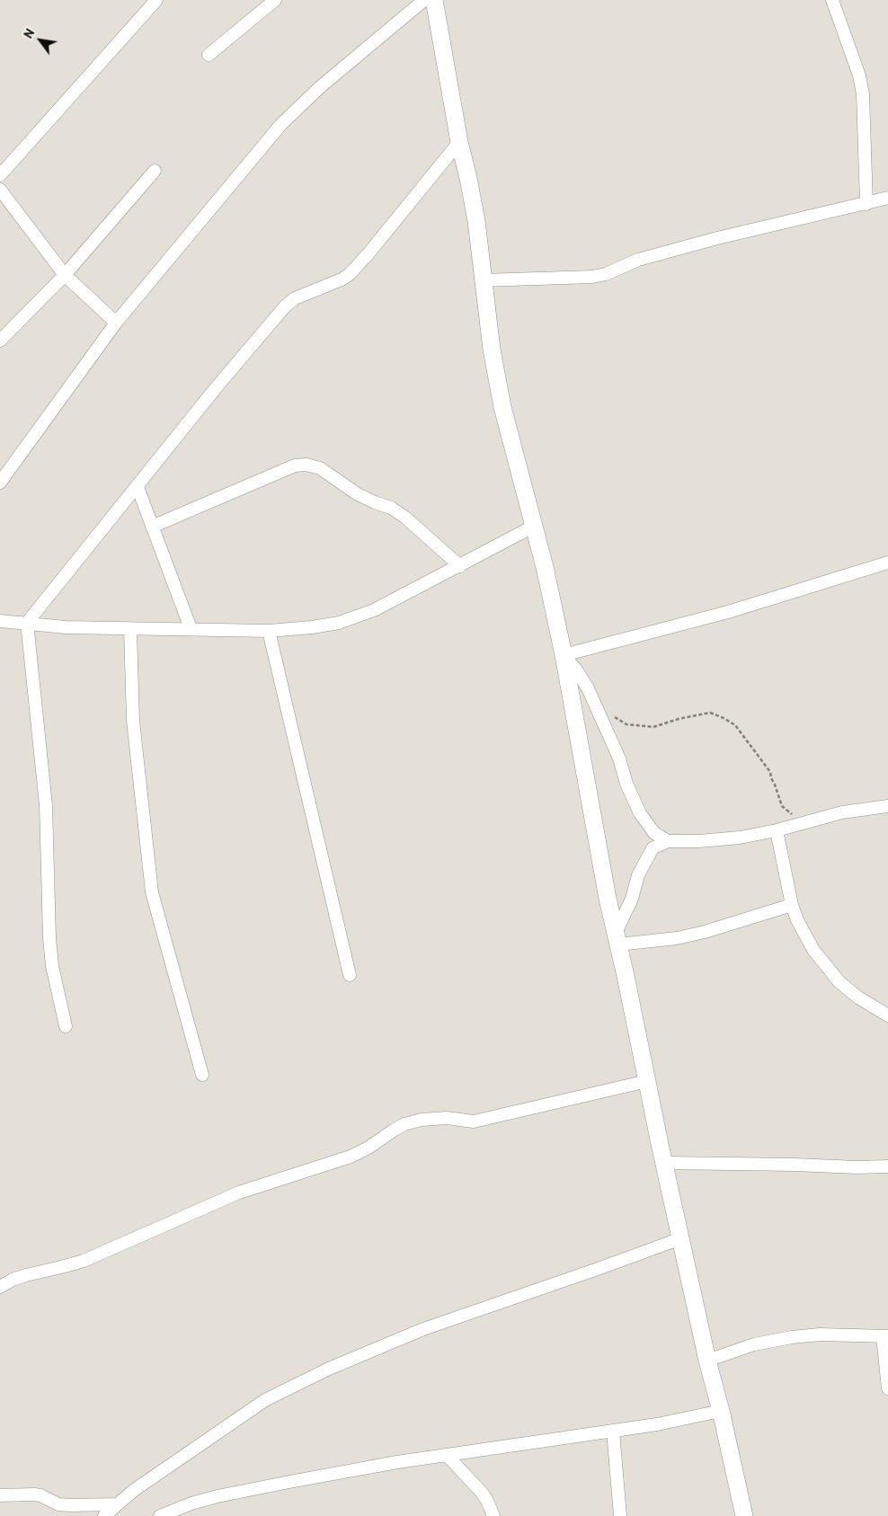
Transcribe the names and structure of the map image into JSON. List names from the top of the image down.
{
  "north": "top left"
}
